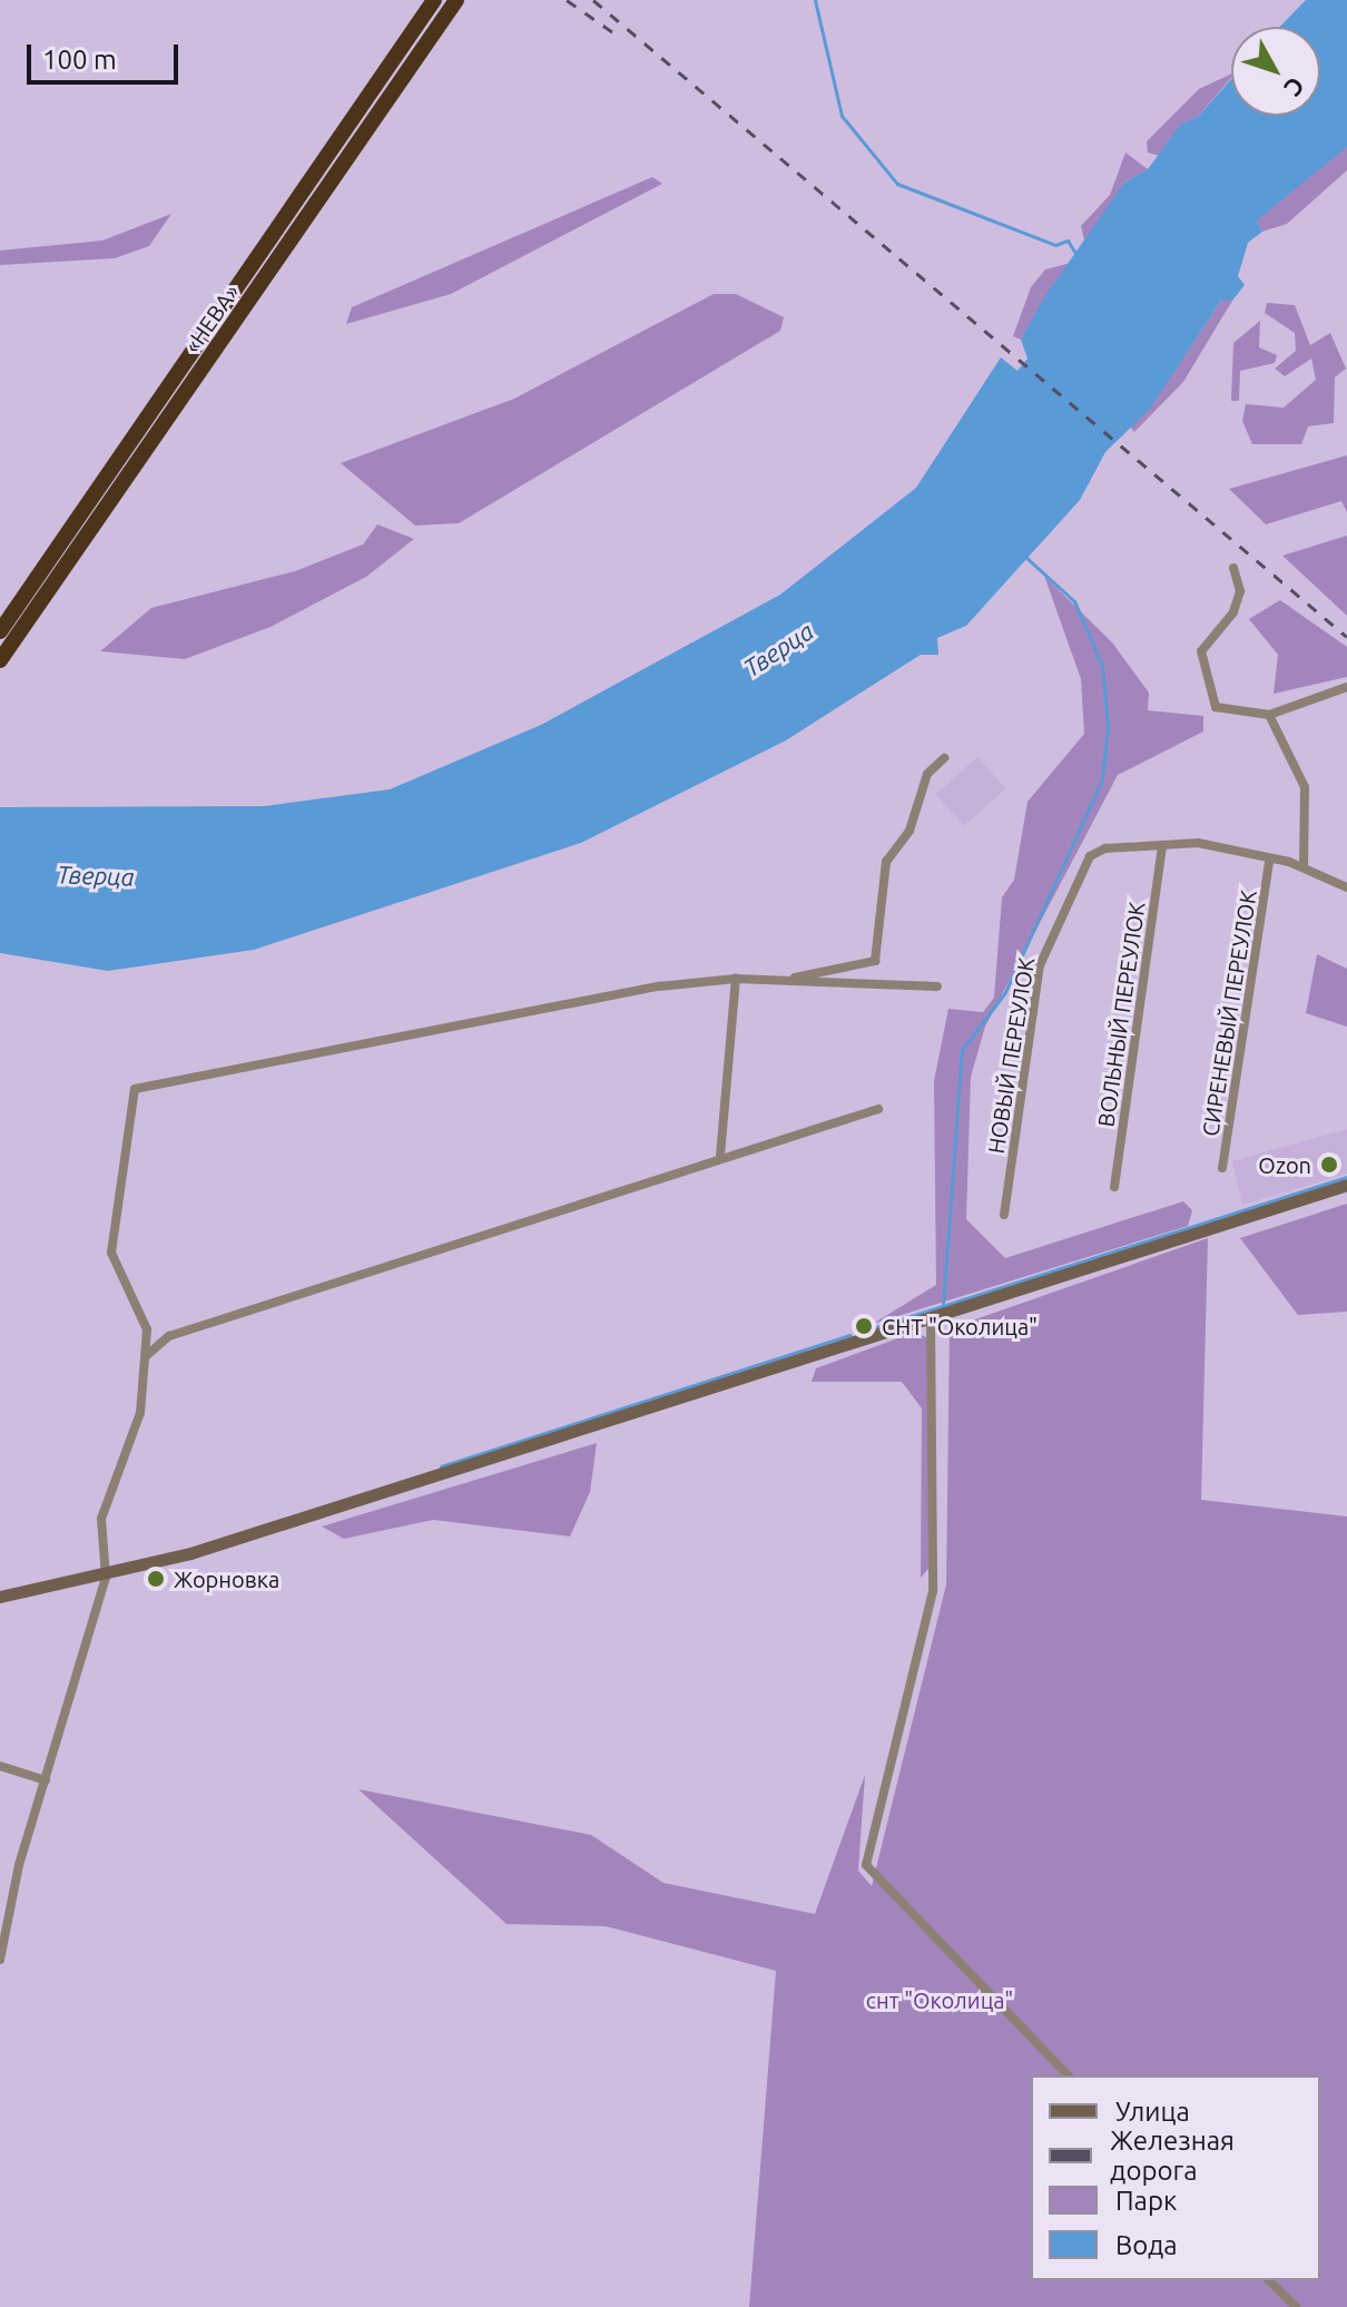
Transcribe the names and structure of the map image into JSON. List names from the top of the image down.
{
  "streets": {
    "highway": ["«НЕВА»"],
    "street": ["СИРЕНЕВЫЙ ПЕРЕУЛОК", "ВОЛЬНЫЙ ПЕРЕУЛОК", "НОВЫЙ ПЕРЕУЛОК"]
  },
  "crossings": [
    ["ВОЛЬНЫЙ ПЕРЕУЛОК", "НОВЫЙ ПЕРЕУЛОК"]
  ],
  "water": ["Тверца"],
  "parks": ["снт \"Околица\""],
  "places": ["Ozon", "СНТ \"Околица\"", "Жорновка"],
  "legend": [
    "Улица",
    "Железная дорога",
    "Парк",
    "Вода"
  ],
  "scale_bar": "100 m",
  "north": "bottom right"
}
